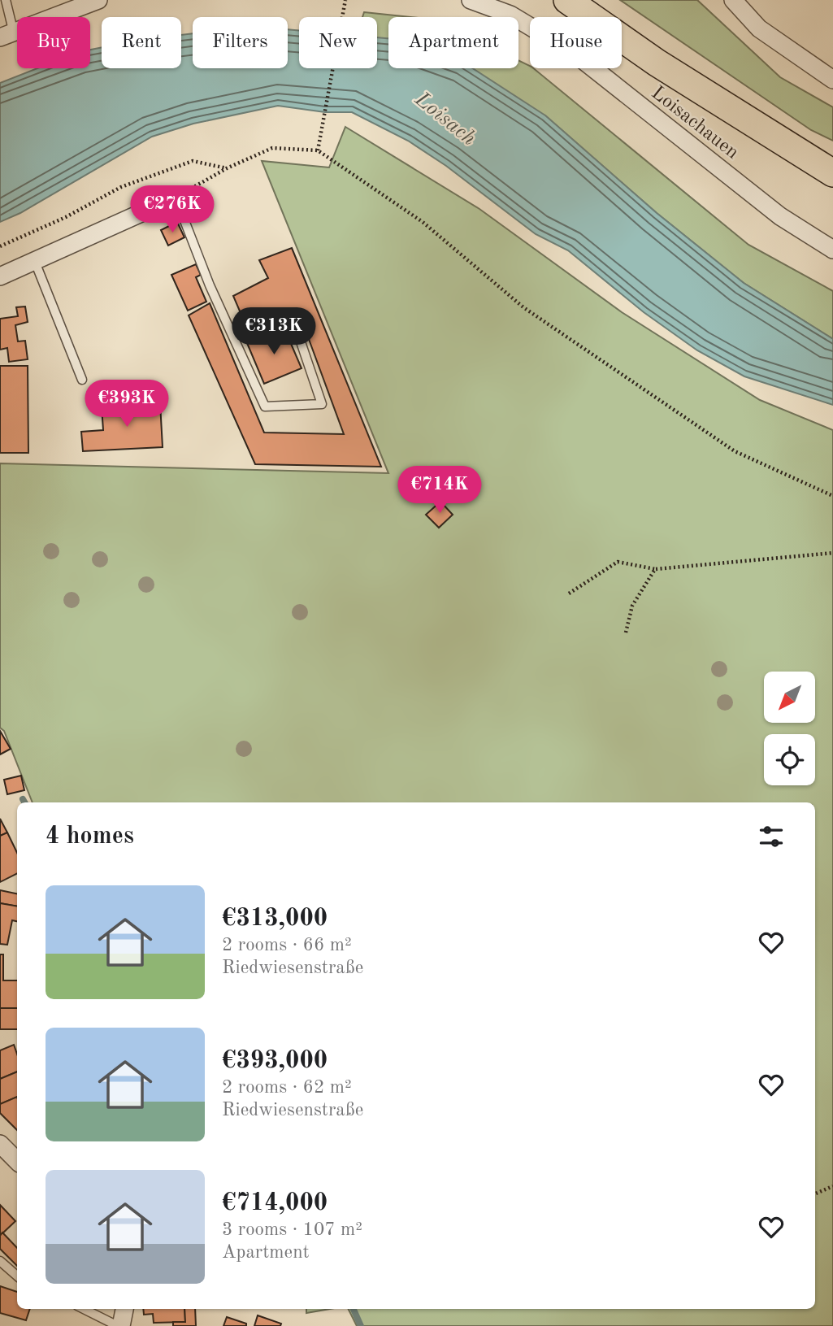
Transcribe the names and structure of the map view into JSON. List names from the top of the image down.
{
  "streets": {
    "street": ["Loisachauen"]
  },
  "water": ["Loisach"],
  "north": "bottom left",
  "page": {
    "chip": [
      "Buy",
      "Rent",
      "Filters",
      "New",
      "Apartment",
      "House"
    ],
    "price": [
      "€276K",
      "€313K",
      "€393K",
      "€714K"
    ],
    "heading": "4 homes",
    "list": [
      {
        "name": "€313,000",
        "note": "2 rooms · 66 m² · Riedwiesenstraße"
      },
      {
        "name": "€393,000",
        "note": "2 rooms · 62 m² · Riedwiesenstraße"
      },
      {
        "name": "€714,000",
        "note": "3 rooms · 107 m² · Apartment"
      }
    ]
  }
}
